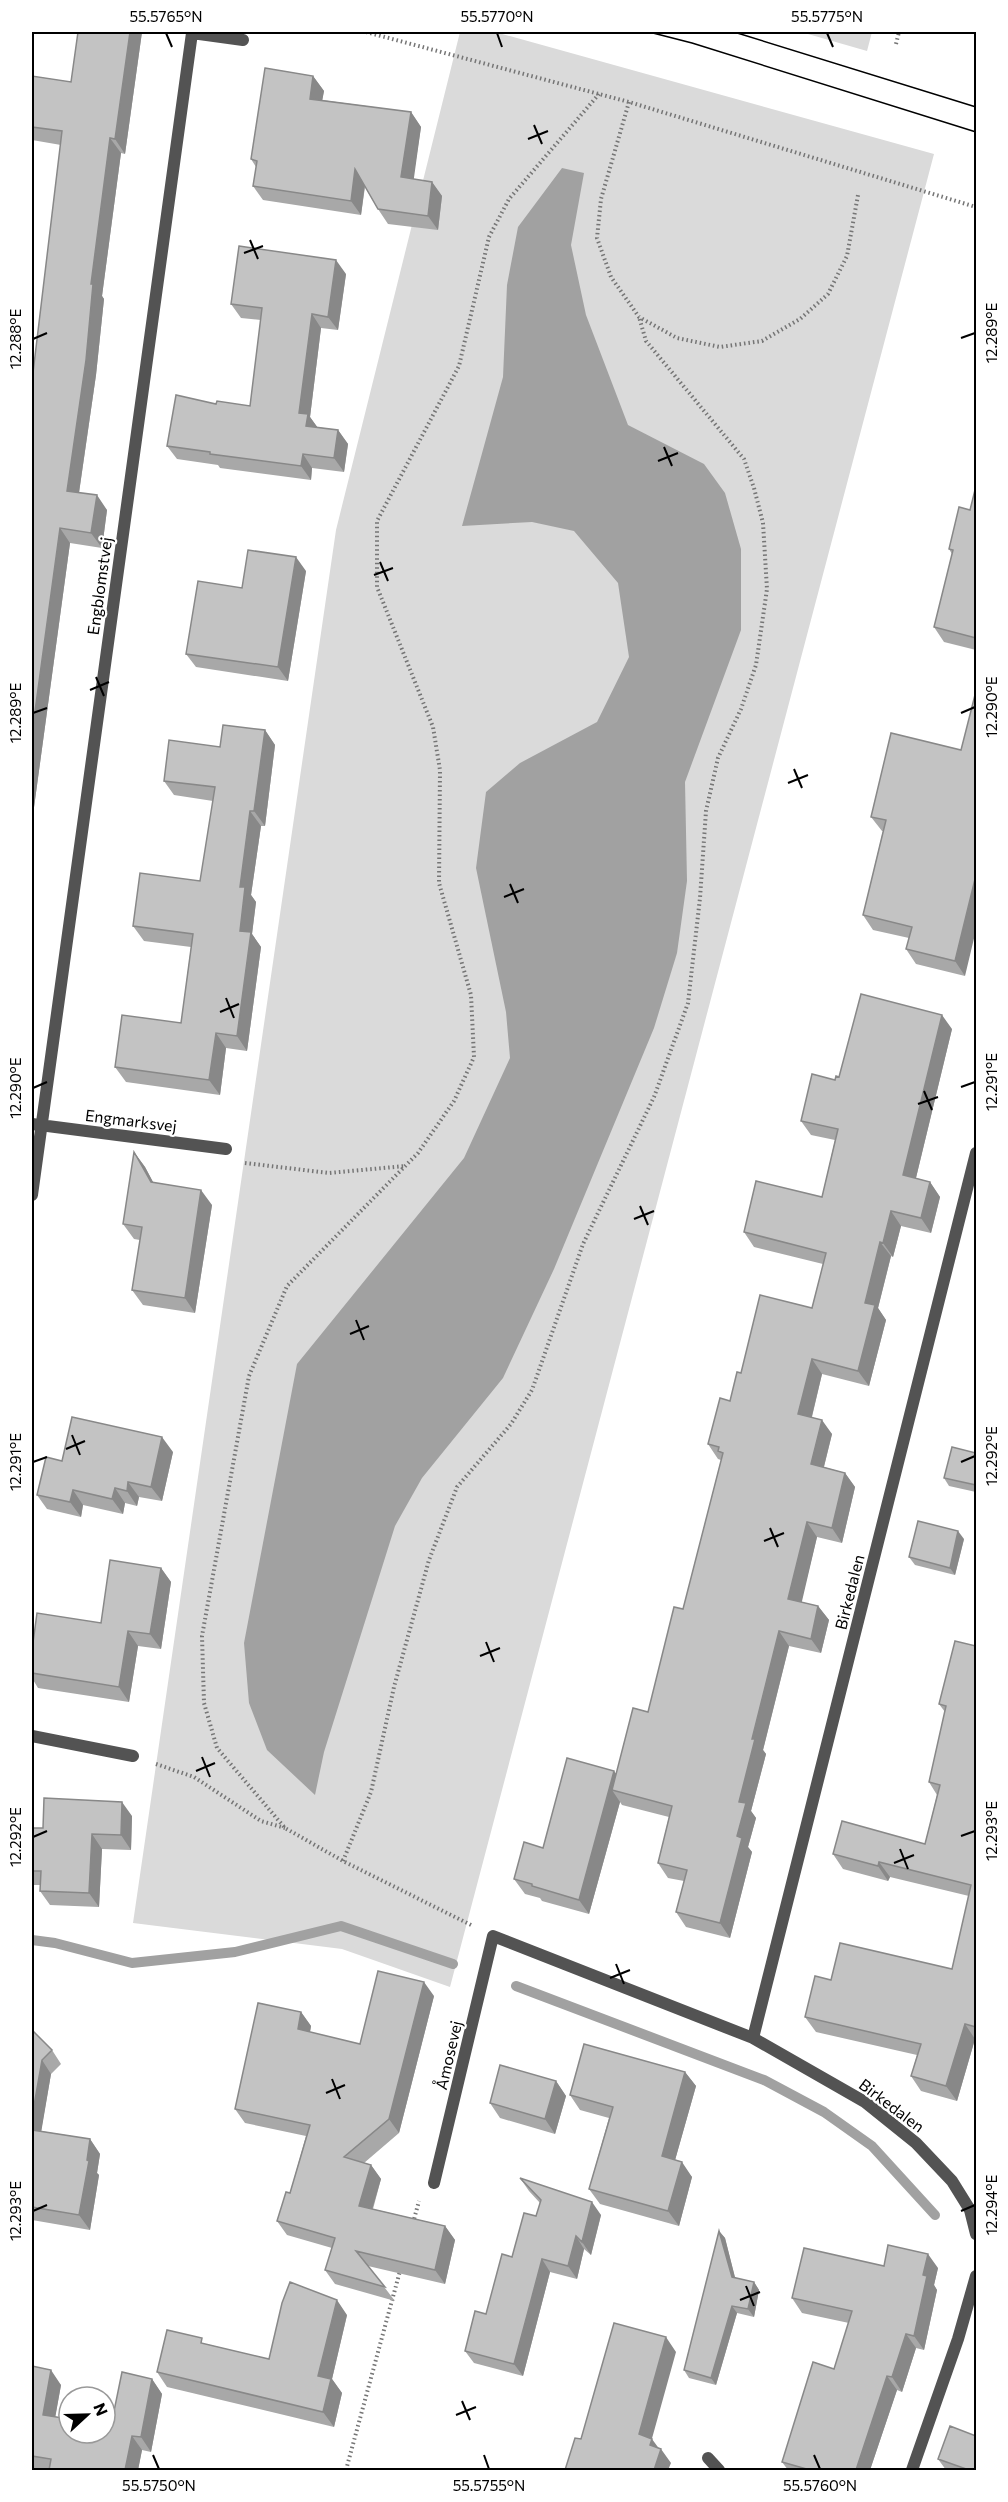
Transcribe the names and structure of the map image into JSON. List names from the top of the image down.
{
  "streets": {
    "street": [
      "Engblomstvej",
      "Engmarksvej",
      "Birkedalen",
      "Åmosevej"
    ]
  },
  "crossings": [
    ["Engblomstvej", "Engmarksvej"],
    ["Birkedalen", "Åmosevej"]
  ],
  "north": "right",
  "coordinates": [
    "55.5765°N",
    "55.5770°N",
    "55.5775°N",
    "12.289°E",
    "12.288°E",
    "12.290°E",
    "12.291°E",
    "12.292°E",
    "12.293°E",
    "12.294°E",
    "55.5750°N",
    "55.5755°N",
    "55.5760°N"
  ]
}
